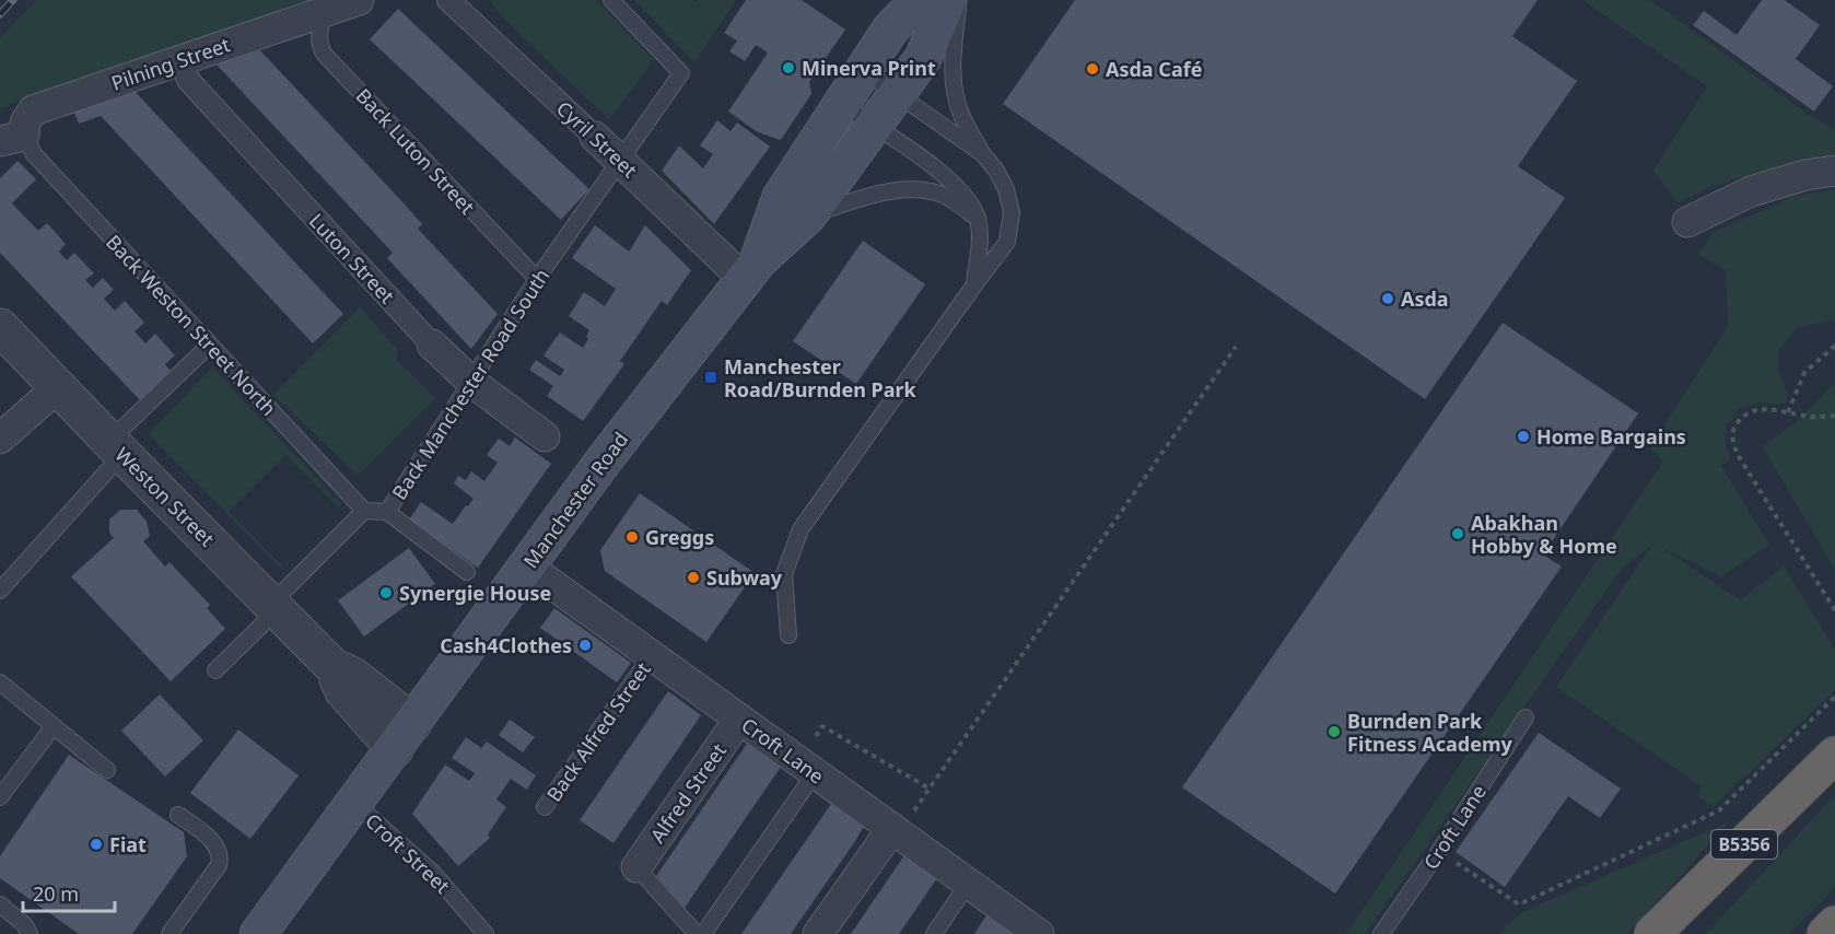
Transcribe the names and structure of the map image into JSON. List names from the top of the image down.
{
  "streets": {
    "highway": ["B5356"],
    "main road": ["Manchester Road"],
    "street": [
      "Pilning Street",
      "Cyril Street",
      "Luton Street",
      "Weston Street",
      "Croft Lane",
      "Alfred Street"
    ],
    "lane": [
      "Back Luton Street",
      "Back Weston Street North",
      "Back Manchester Road South",
      "Back Alfred Street",
      "Croft Street"
    ]
  },
  "crossings": [
    ["Pilning Street", "Back Luton Street"],
    ["Pilning Street", "Luton Street"],
    ["Pilning Street", "Back Weston Street North"],
    ["Cyril Street", "Back Manchester Road South"],
    ["Cyril Street", "Manchester Road"],
    ["Back Luton Street", "Back Manchester Road South"],
    ["Luton Street", "Back Manchester Road South"],
    ["Back Weston Street North", "Back Manchester Road South"],
    ["Weston Street", "Manchester Road"],
    ["Manchester Road", "Croft Lane"],
    ["Manchester Road", "Croft Street"],
    ["Back Alfred Street", "Croft Lane"],
    ["Croft Lane", "Alfred Street"]
  ],
  "places": {
    "other": [
      "Minerva Print",
      "Asda Café",
      "Asda",
      "Home Bargains",
      "Abakhan Hobby & Home",
      "Greggs",
      "Subway",
      "Synergie House",
      "Cash4Clothes",
      "Burnden Park Fitness Academy",
      "Fiat"
    ],
    "transit": ["Manchester Road/Burnden Park"]
  },
  "scale_bar": "20 m"
}
